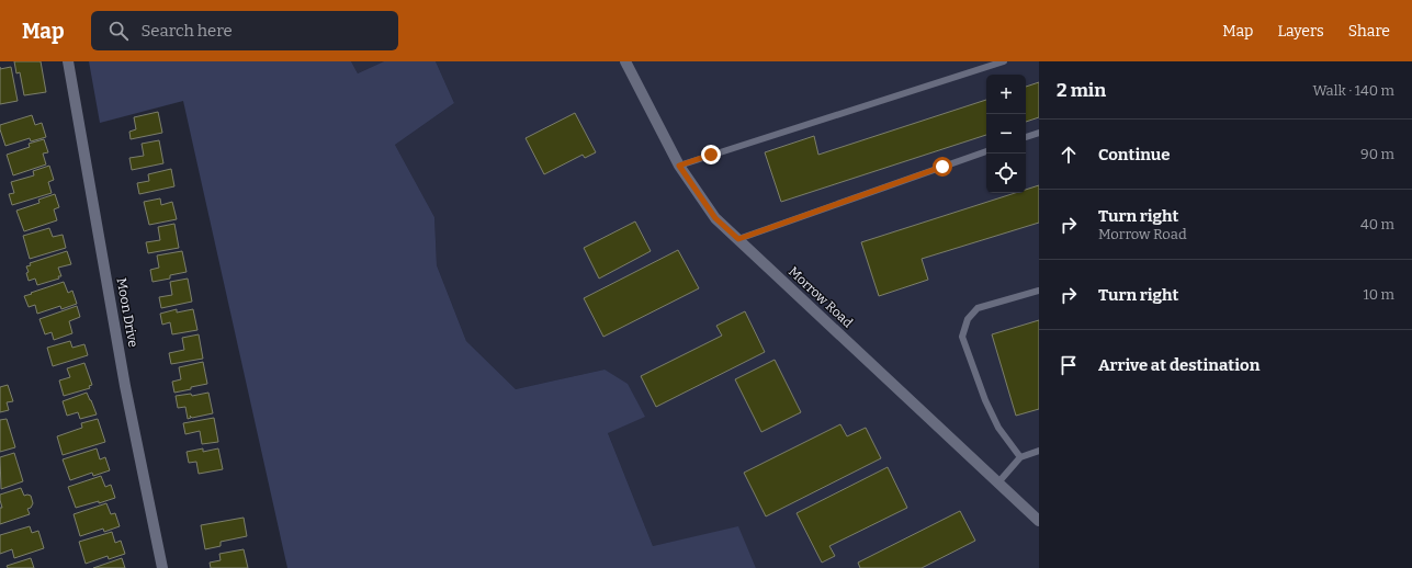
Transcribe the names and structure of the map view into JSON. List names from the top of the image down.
{
  "streets": {
    "street": ["Morrow Road", "Moon Drive"]
  },
  "page": {
    "header": "Map",
    "search": "Search here",
    "nav": ["Map", "Layers", "Share"],
    "heading": ["2 min", "Walk · 140 m"],
    "map_buttons": ["+", "−"],
    "list": [
      ["Continue", "90 m"],
      ["Turn right", "Morrow Road", "40 m"],
      ["Turn right", "10 m"],
      "Arrive at destination"
    ]
  }
}
